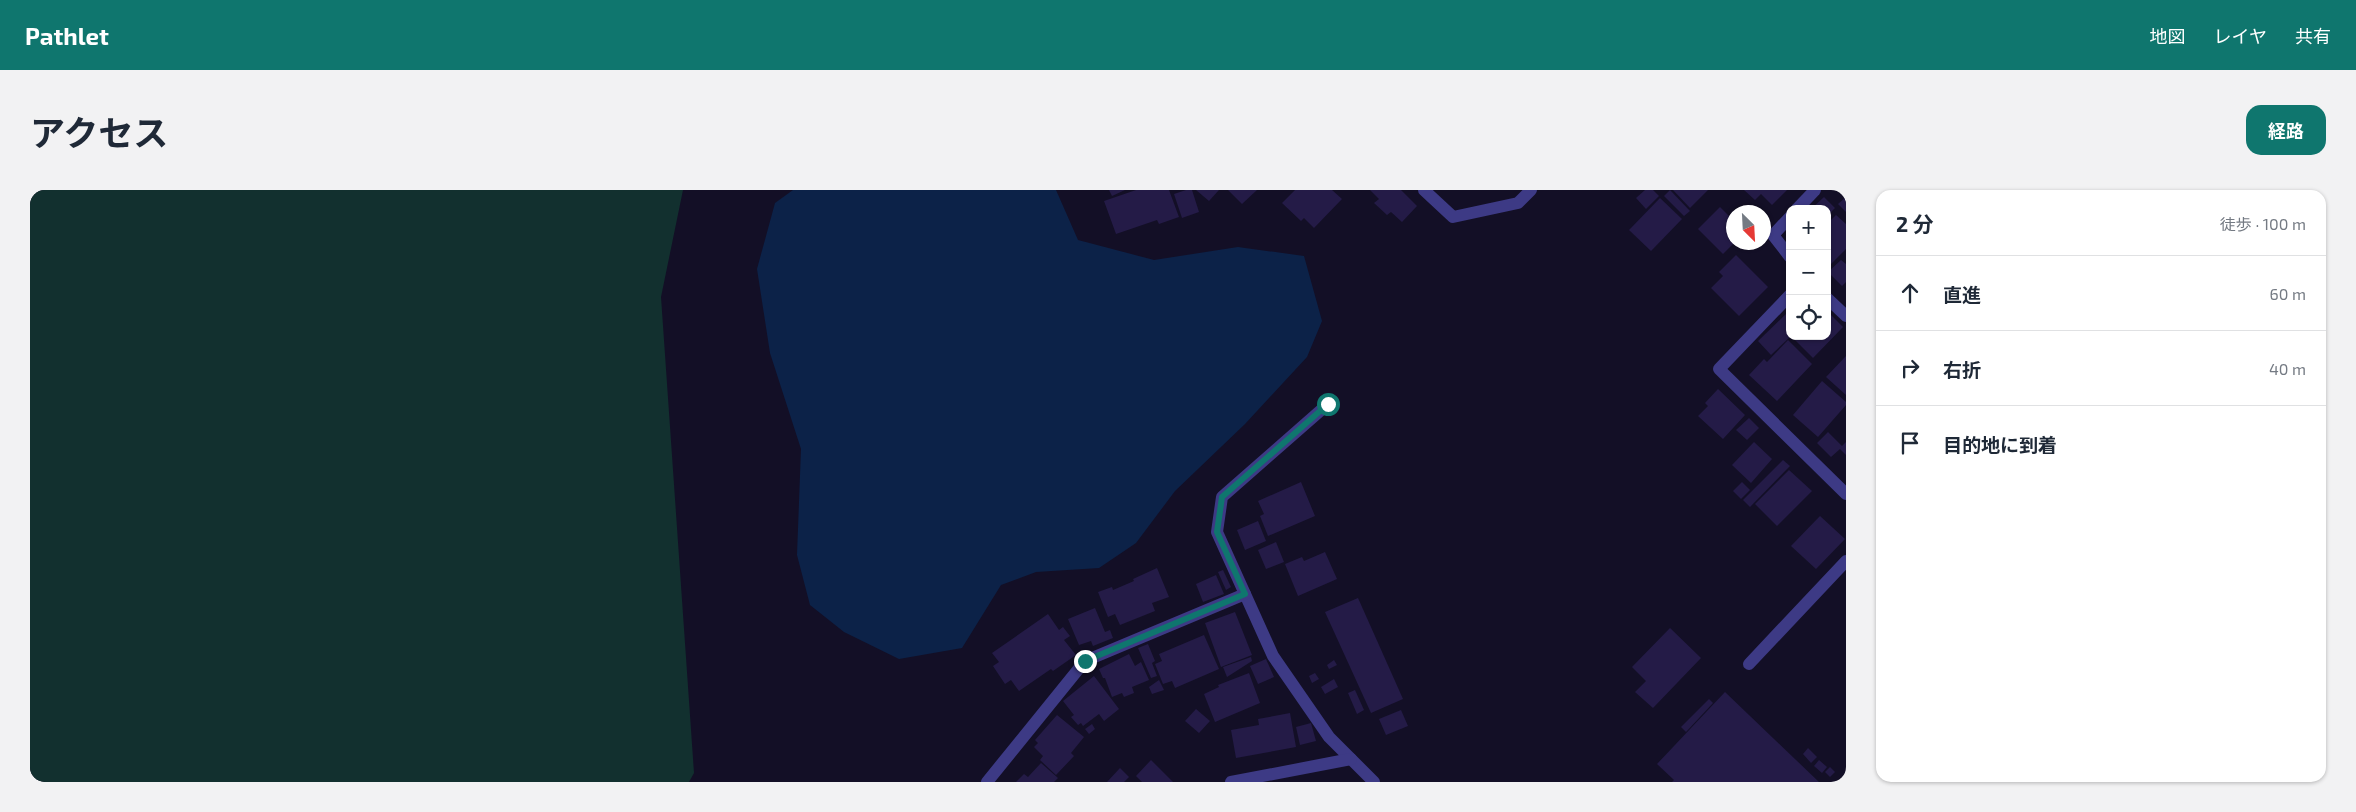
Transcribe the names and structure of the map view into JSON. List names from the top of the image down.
{
  "north": "bottom right",
  "page": {
    "header": "Pathlet",
    "nav": ["地図", "レイヤ", "共有"],
    "title": "アクセス",
    "buttons": "経路",
    "heading": ["2 分", "徒歩 · 100 m"],
    "map_buttons": ["+", "−"],
    "list": [
      ["直進", "60 m"],
      ["右折", "40 m"],
      "目的地に到着"
    ]
  }
}
